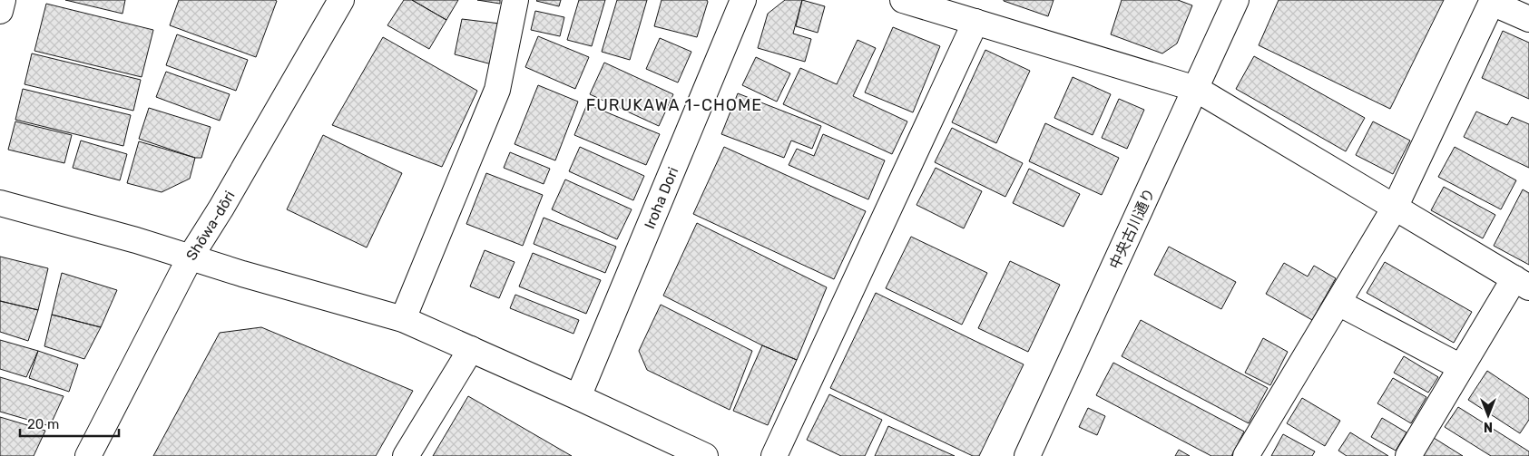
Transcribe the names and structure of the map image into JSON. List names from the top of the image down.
{
  "streets": {
    "street": ["Iroha Dori", "Shōwa-dōri", "中央古川通り"]
  },
  "districts": ["FURUKAWA 1-CHOME"],
  "scale_bar": "20 m",
  "north": "bottom"
}
